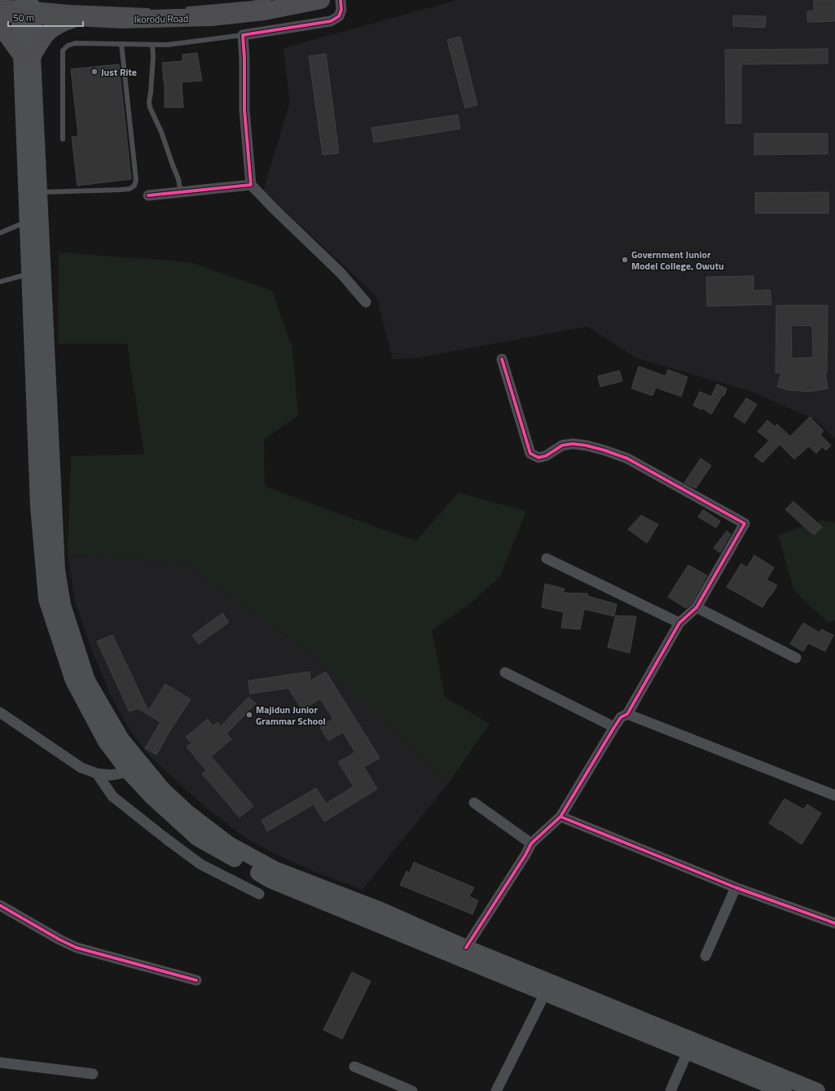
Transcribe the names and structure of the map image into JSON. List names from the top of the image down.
{
  "streets": {
    "highway": ["Ikorodu Road"]
  },
  "places": ["Just Rite", "Government Junior Model College, Owutu", "Majidun Junior Grammar School"],
  "scale_bar": "50 m"
}
